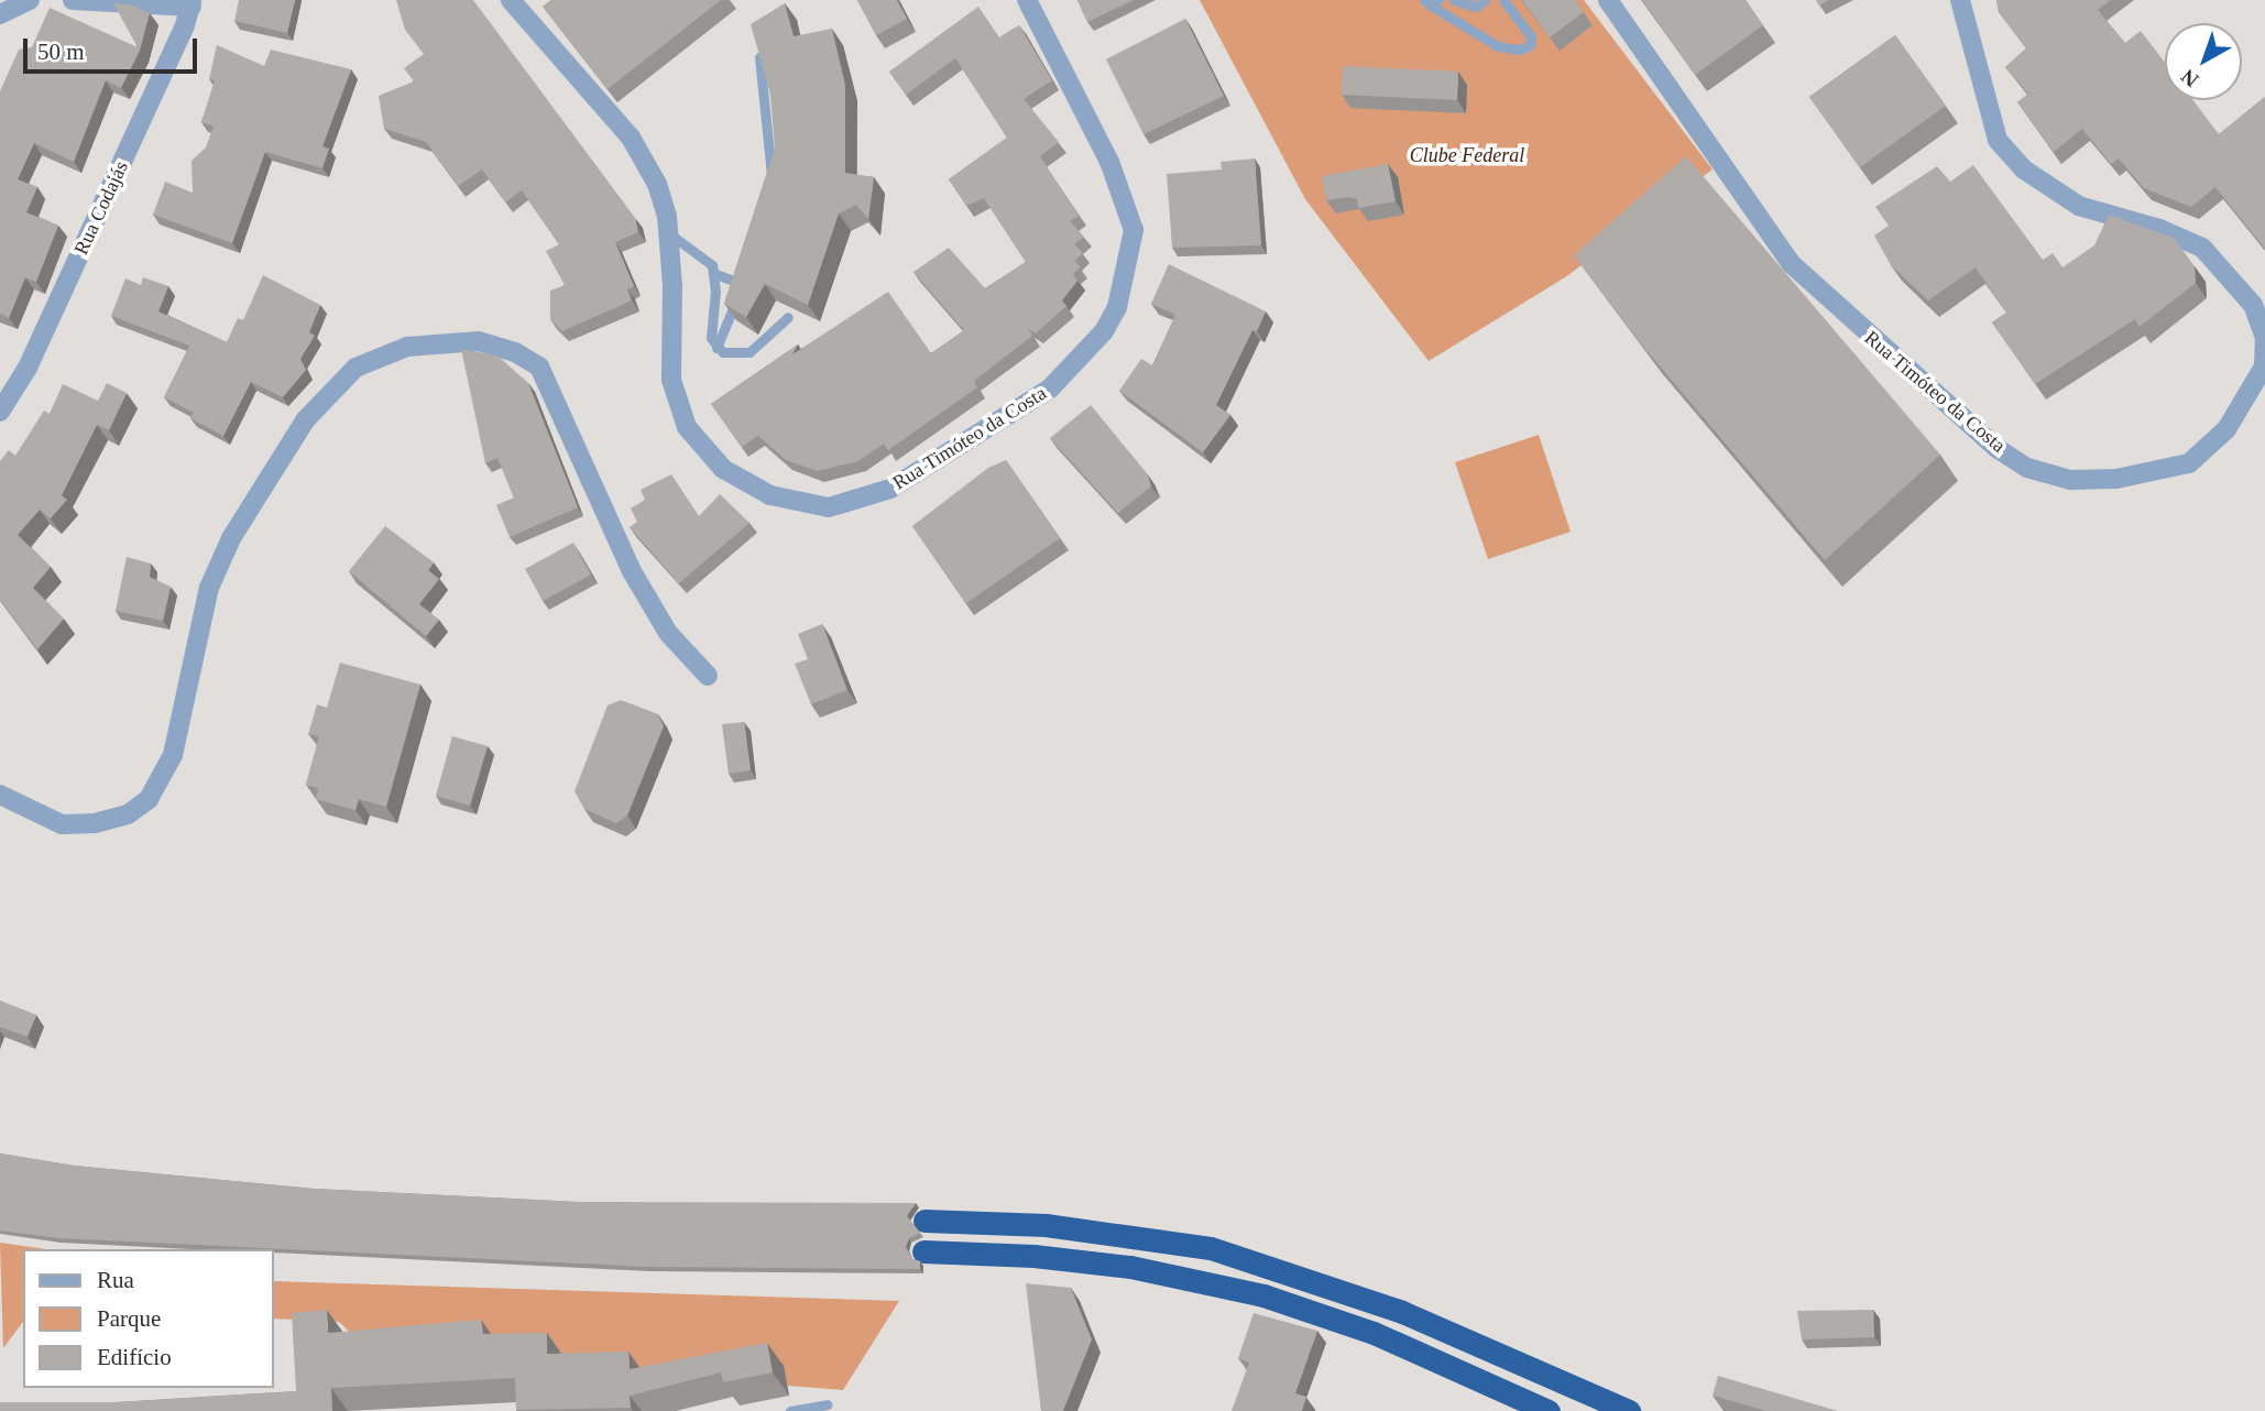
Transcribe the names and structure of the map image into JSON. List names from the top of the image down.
{
  "streets": {
    "street": ["Rua Codajás", "Rua Timóteo da Costa"]
  },
  "parks": ["Clube Federal"],
  "legend": ["Rua", "Parque", "Edifício"],
  "scale_bar": "50 m",
  "north": "bottom left"
}
